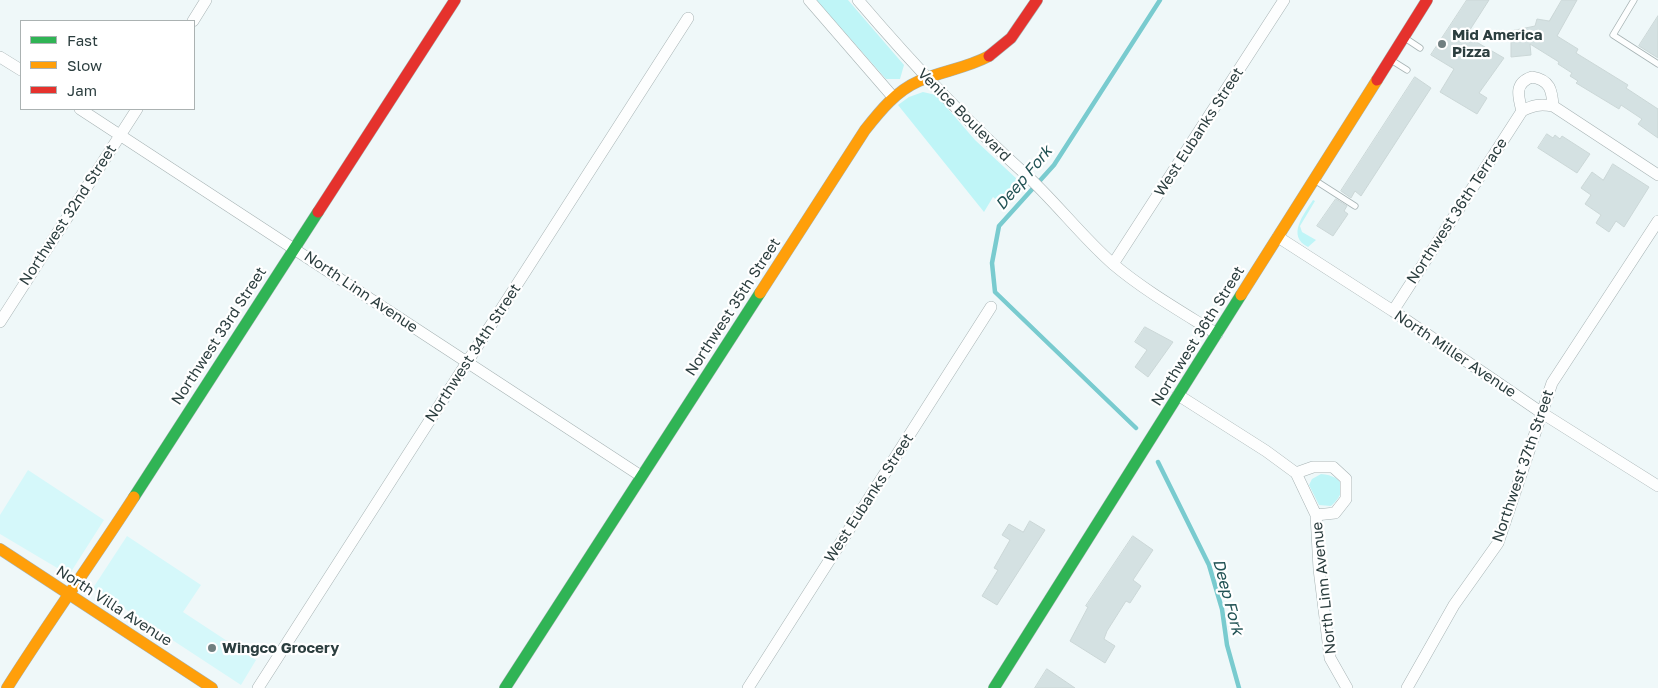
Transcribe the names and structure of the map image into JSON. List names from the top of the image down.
{
  "streets": {
    "street": [
      "Venice Boulevard",
      "West Eubanks Street",
      "Northwest 36th Terrace",
      "Northwest 32nd Street",
      "North Linn Avenue",
      "Northwest 35th Street",
      "Northwest 33rd Street",
      "Northwest 36th Street",
      "Northwest 34th Street",
      "North Miller Avenue",
      "Northwest 37th Street",
      "North Villa Avenue"
    ]
  },
  "crossings": [
    ["Venice Boulevard", "West Eubanks Street"],
    ["Venice Boulevard", "Northwest 35th Street"],
    ["Venice Boulevard", "Northwest 36th Street"],
    ["Northwest 36th Terrace", "North Miller Avenue"],
    ["Northwest 32nd Street", "North Linn Avenue"],
    ["North Linn Avenue", "Northwest 35th Street"],
    ["North Linn Avenue", "Northwest 33rd Street"],
    ["North Linn Avenue", "Northwest 36th Street"],
    ["North Linn Avenue", "Northwest 34th Street"],
    ["Northwest 33rd Street", "North Villa Avenue"],
    ["Northwest 36th Street", "North Miller Avenue"],
    ["North Miller Avenue", "Northwest 37th Street"]
  ],
  "water": ["Deep Fork"],
  "places": ["Mid America Pizza", "Wingco Grocery"],
  "legend": ["Fast", "Slow", "Jam"]
}
